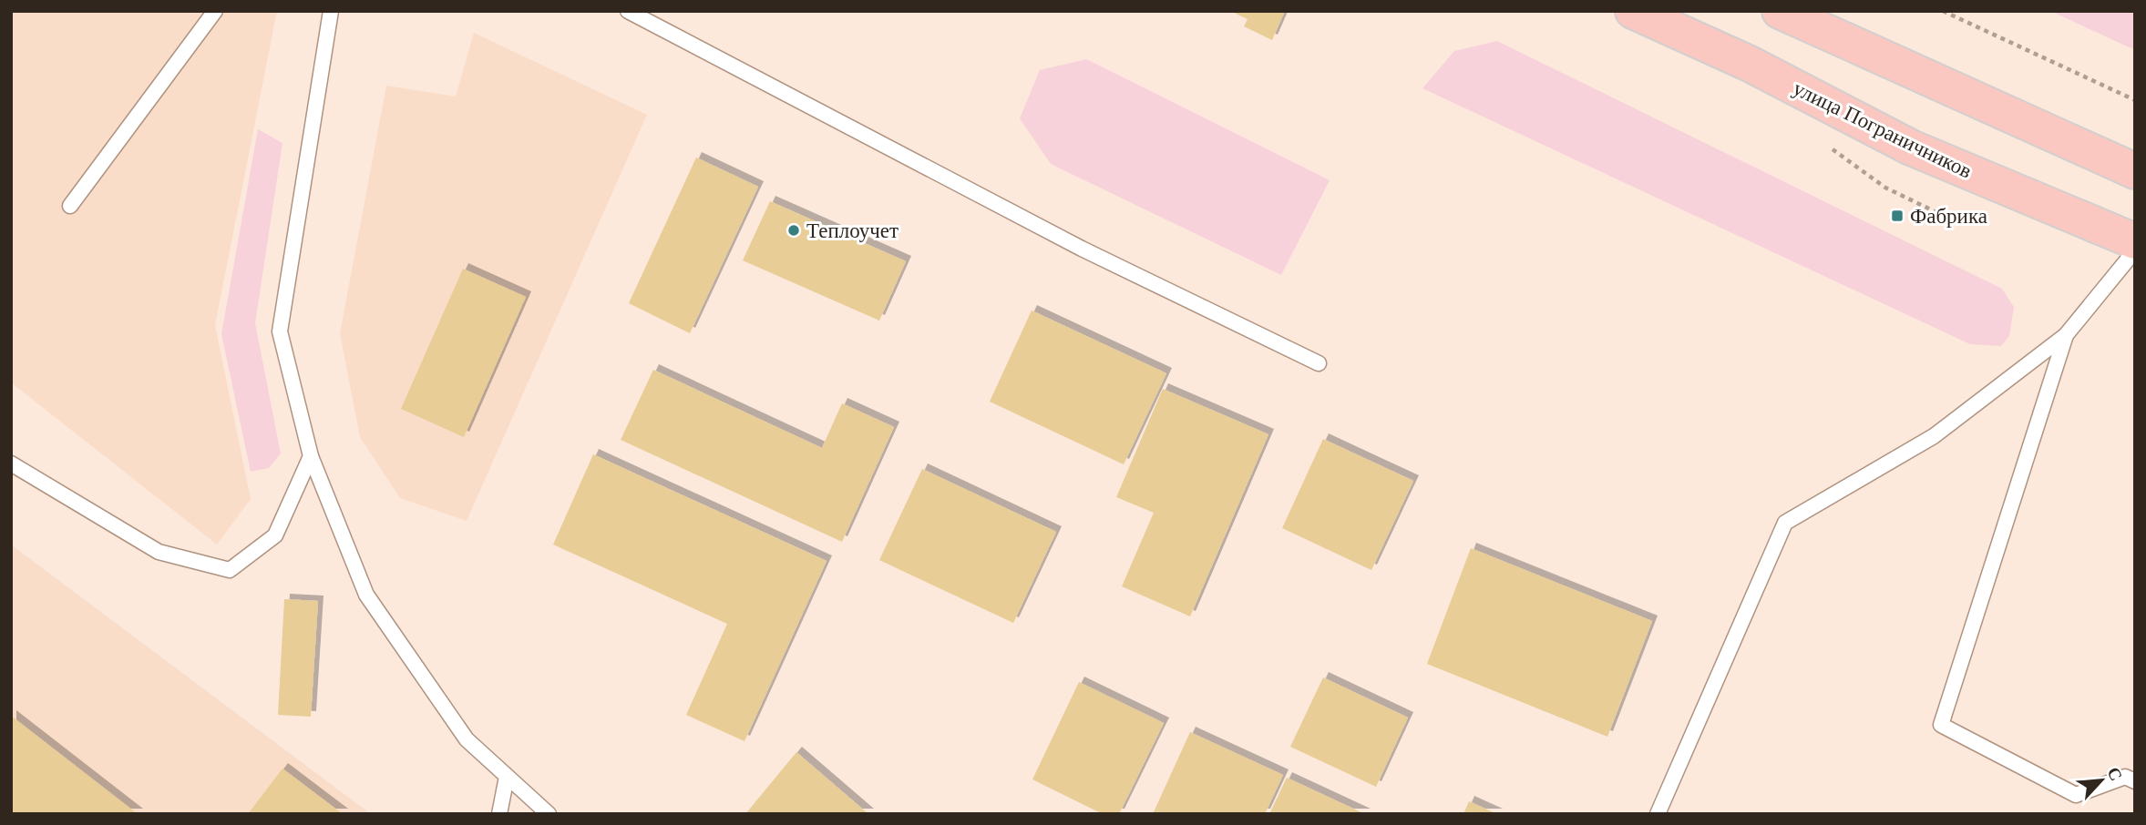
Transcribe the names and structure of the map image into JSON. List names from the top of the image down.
{
  "streets": {
    "main road": ["улица Пограничников"]
  },
  "places": {
    "transit": ["Фабрика"],
    "other": ["Теплоучет"]
  },
  "north": "top right"
}
